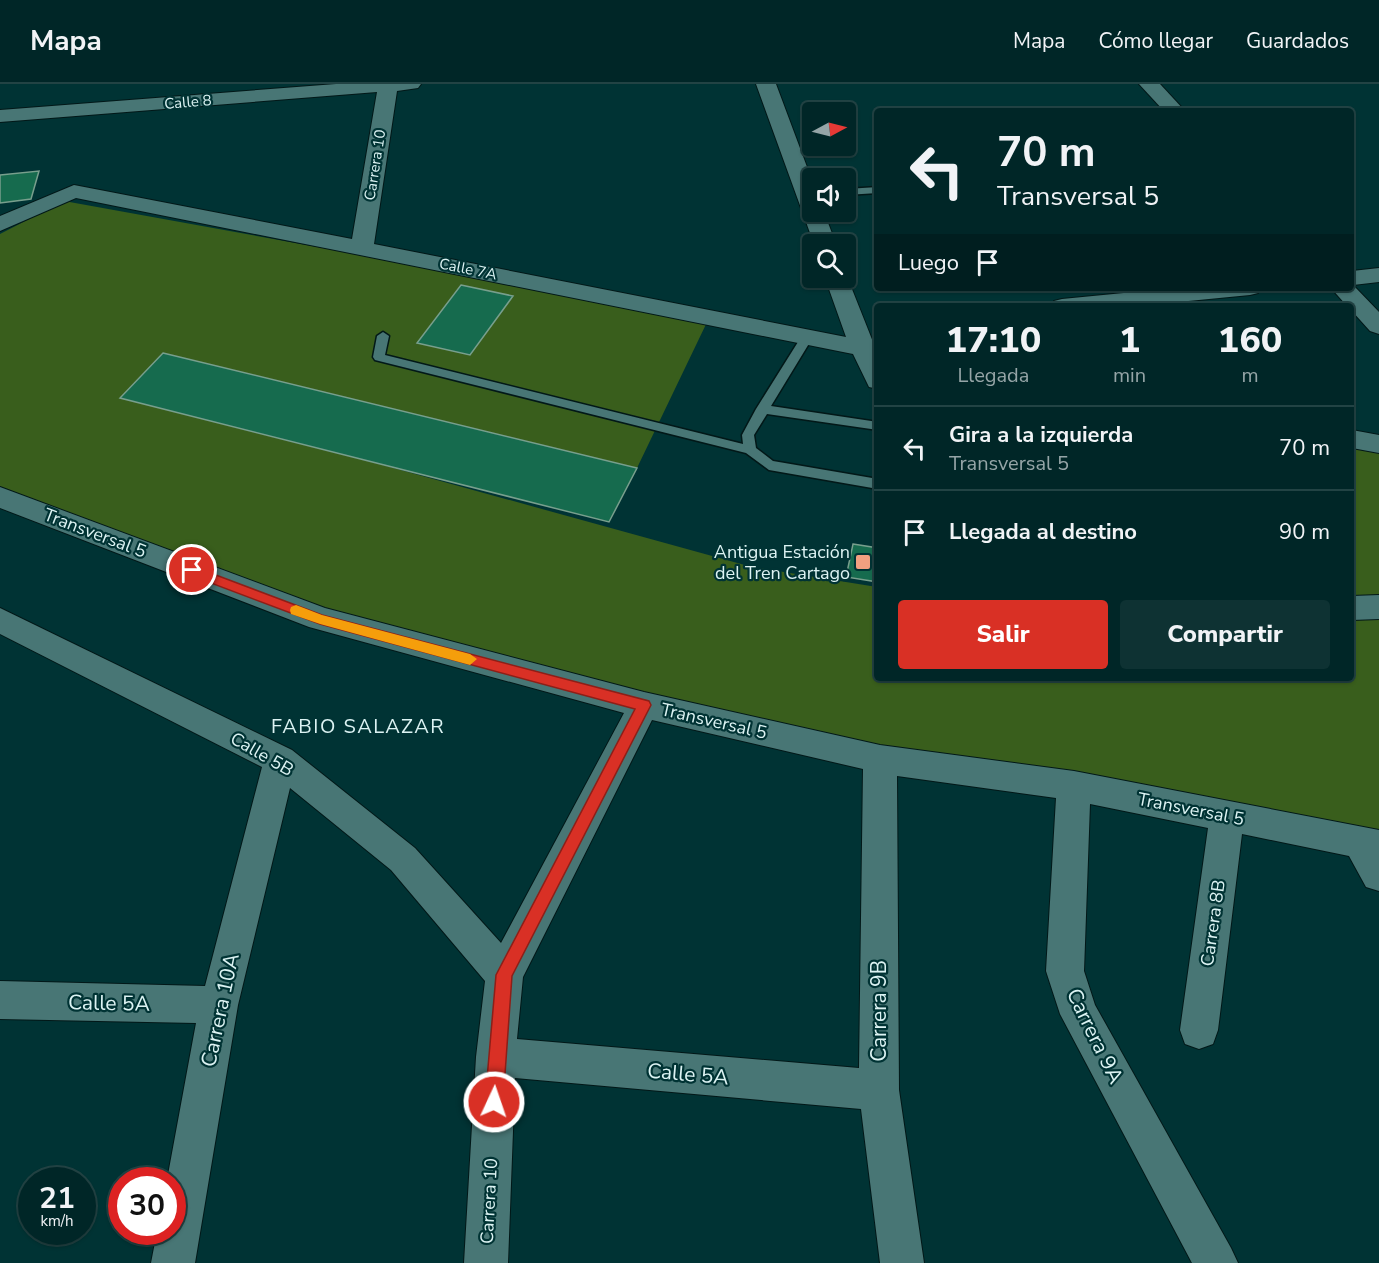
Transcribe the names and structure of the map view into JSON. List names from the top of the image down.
{
  "streets": {
    "street": [
      "Calle 8",
      "Carrera 10",
      "Calle 7A",
      "Transversal 5",
      "Calle 5B",
      "Carrera 8B",
      "Calle 5A",
      "Carrera 10A",
      "Carrera 9B",
      "Carrera 9A"
    ]
  },
  "crossings": [
    ["Calle 8", "Carrera 10"],
    ["Carrera 10", "Calle 7A"],
    ["Carrera 10", "Transversal 5"],
    ["Carrera 10", "Calle 5B"],
    ["Carrera 10", "Calle 5A"],
    ["Transversal 5", "Carrera 8B"],
    ["Transversal 5", "Carrera 9B"],
    ["Transversal 5", "Carrera 9A"],
    ["Calle 5B", "Carrera 10A"],
    ["Calle 5A", "Carrera 10A"],
    ["Calle 5A", "Carrera 9B"]
  ],
  "districts": ["FABIO SALAZAR"],
  "places": {
    "transit": ["Antigua Estación del Tren Cartago"]
  },
  "north": "right",
  "page": {
    "header": "Mapa",
    "nav": ["Mapa", "Cómo llegar", "Guardados"],
    "turn": ["70 m", "Transversal 5"],
    "then": "Luego",
    "eta": [
      "17:10",
      "Llegada",
      "1",
      "min",
      "160",
      "m"
    ],
    "list": [
      {
        "name": "Gira a la izquierda",
        "note": "Transversal 5",
        "value": "70 m"
      },
      {
        "name": "Llegada al destino",
        "value": "90 m"
      }
    ],
    "buttons": ["Salir", "Compartir"],
    "speed": "21 km/h",
    "limit": "30"
  }
}
